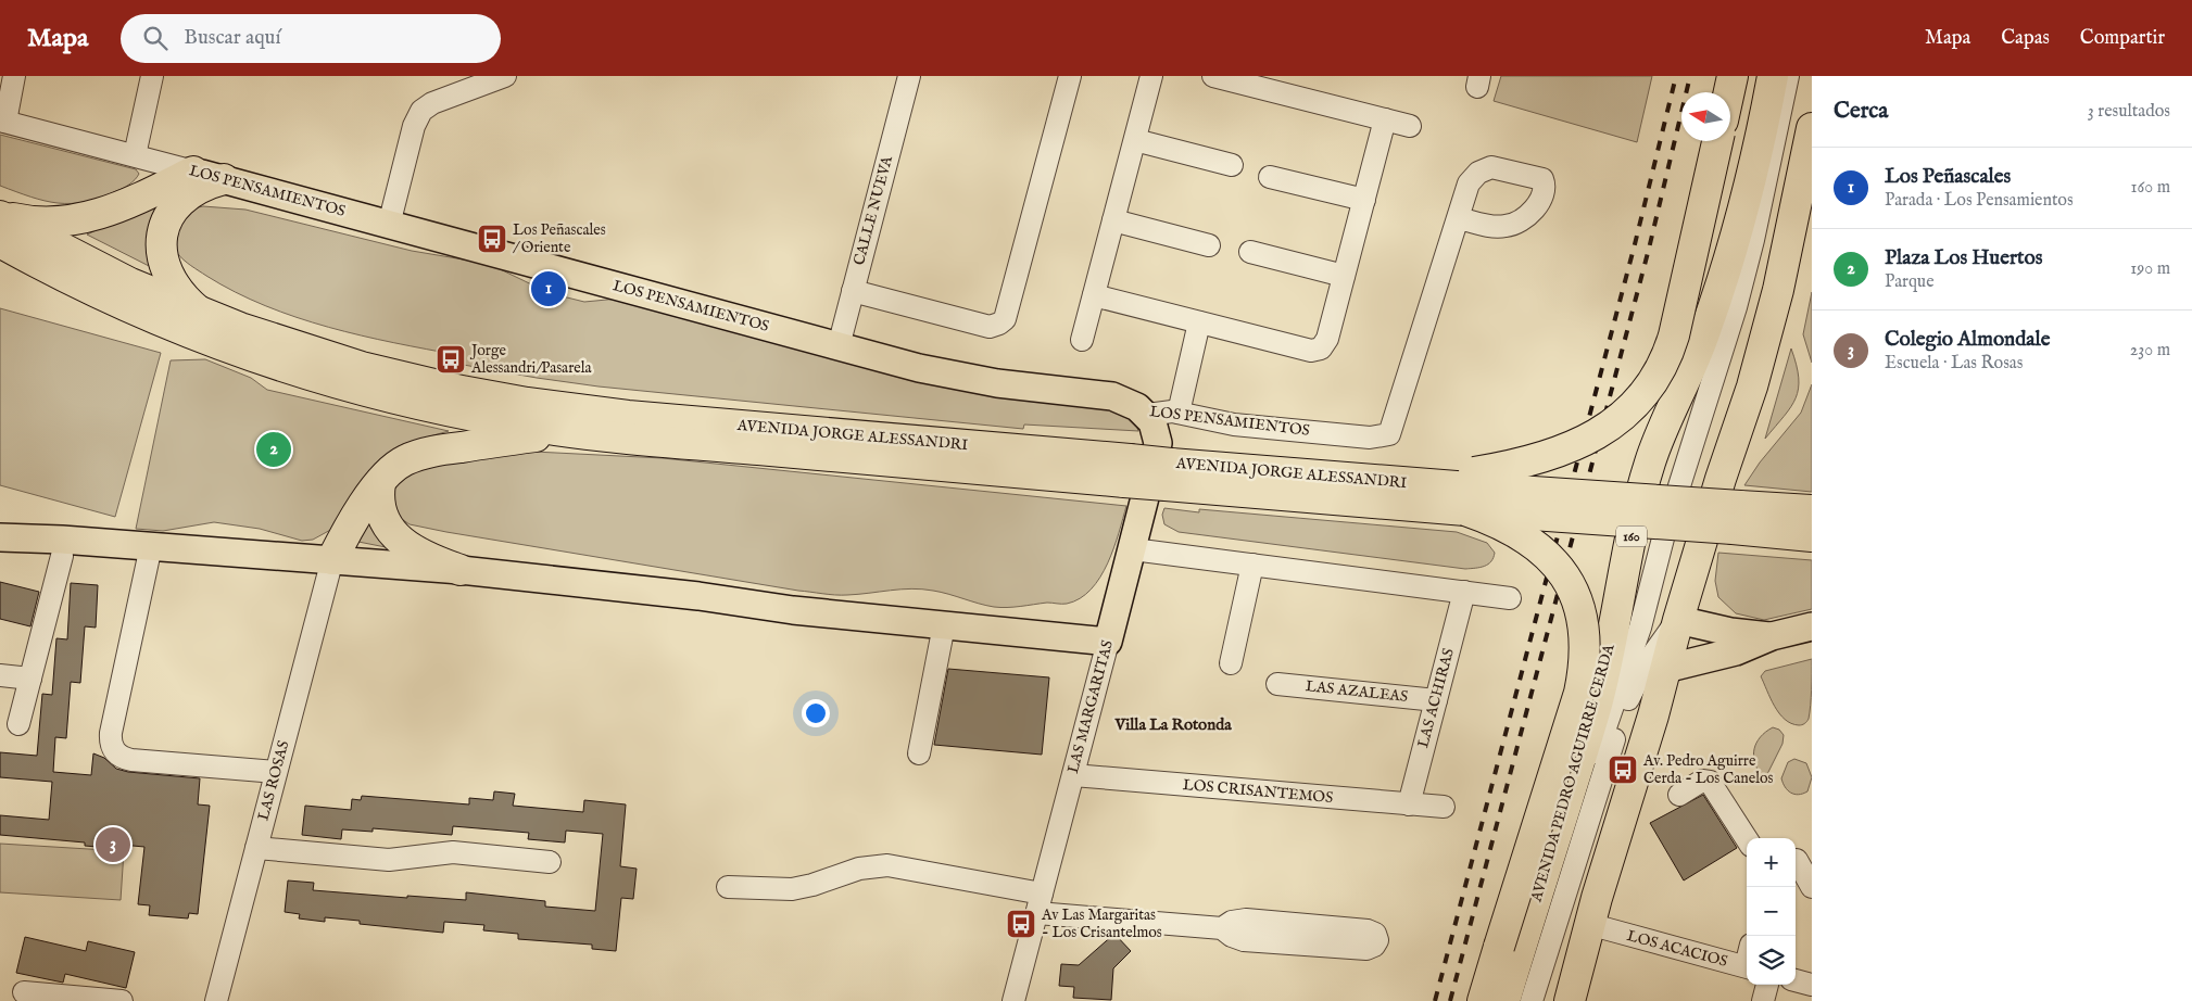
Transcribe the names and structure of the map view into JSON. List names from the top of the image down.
{
  "streets": {
    "highway": ["AVENIDA JORGE ALESSANDRI", "160", "AVENIDA PEDRO AGUIRRE CERDA"],
    "main road": ["LOS PENSAMIENTOS", "LAS MARGARITAS"],
    "street": [
      "CALLE NUEVA",
      "LAS AZALEAS",
      "LAS ACHIRAS",
      "LAS ROSAS",
      "LOS CRISANTEMOS",
      "LOS ACACIOS"
    ]
  },
  "crossings": [
    ["LOS PENSAMIENTOS", "CALLE NUEVA"],
    ["LOS PENSAMIENTOS", "LAS MARGARITAS"],
    ["LAS AZALEAS", "LAS ACHIRAS"],
    ["LAS ACHIRAS", "LOS CRISANTEMOS"],
    ["LAS MARGARITAS", "LOS CRISANTEMOS"]
  ],
  "districts": ["Villa La Rotonda"],
  "places": {
    "bus stop": [
      "Los Peñascales / Oriente",
      "Jorge Alessandri/Pasarela",
      "Av. Pedro Aguirre Cerda - Los Canelos",
      "Av Las Margaritas - Los Crisantelmos"
    ]
  },
  "north": "left",
  "page": {
    "header": "Mapa",
    "search": "Buscar aquí",
    "nav": ["Mapa", "Capas", "Compartir"],
    "heading": ["Cerca", "3 resultados"],
    "list": [
      {
        "mark": "1",
        "name": "Los Peñascales",
        "note": "Parada · Los Pensamientos",
        "value": "160 m"
      },
      {
        "mark": "2",
        "name": "Plaza Los Huertos",
        "note": "Parque",
        "value": "190 m"
      },
      {
        "mark": "3",
        "name": "Colegio Almondale",
        "note": "Escuela · Las Rosas",
        "value": "230 m"
      }
    ],
    "pins": ["1", "2", "3"],
    "map_buttons": ["+", "−"]
  }
}
